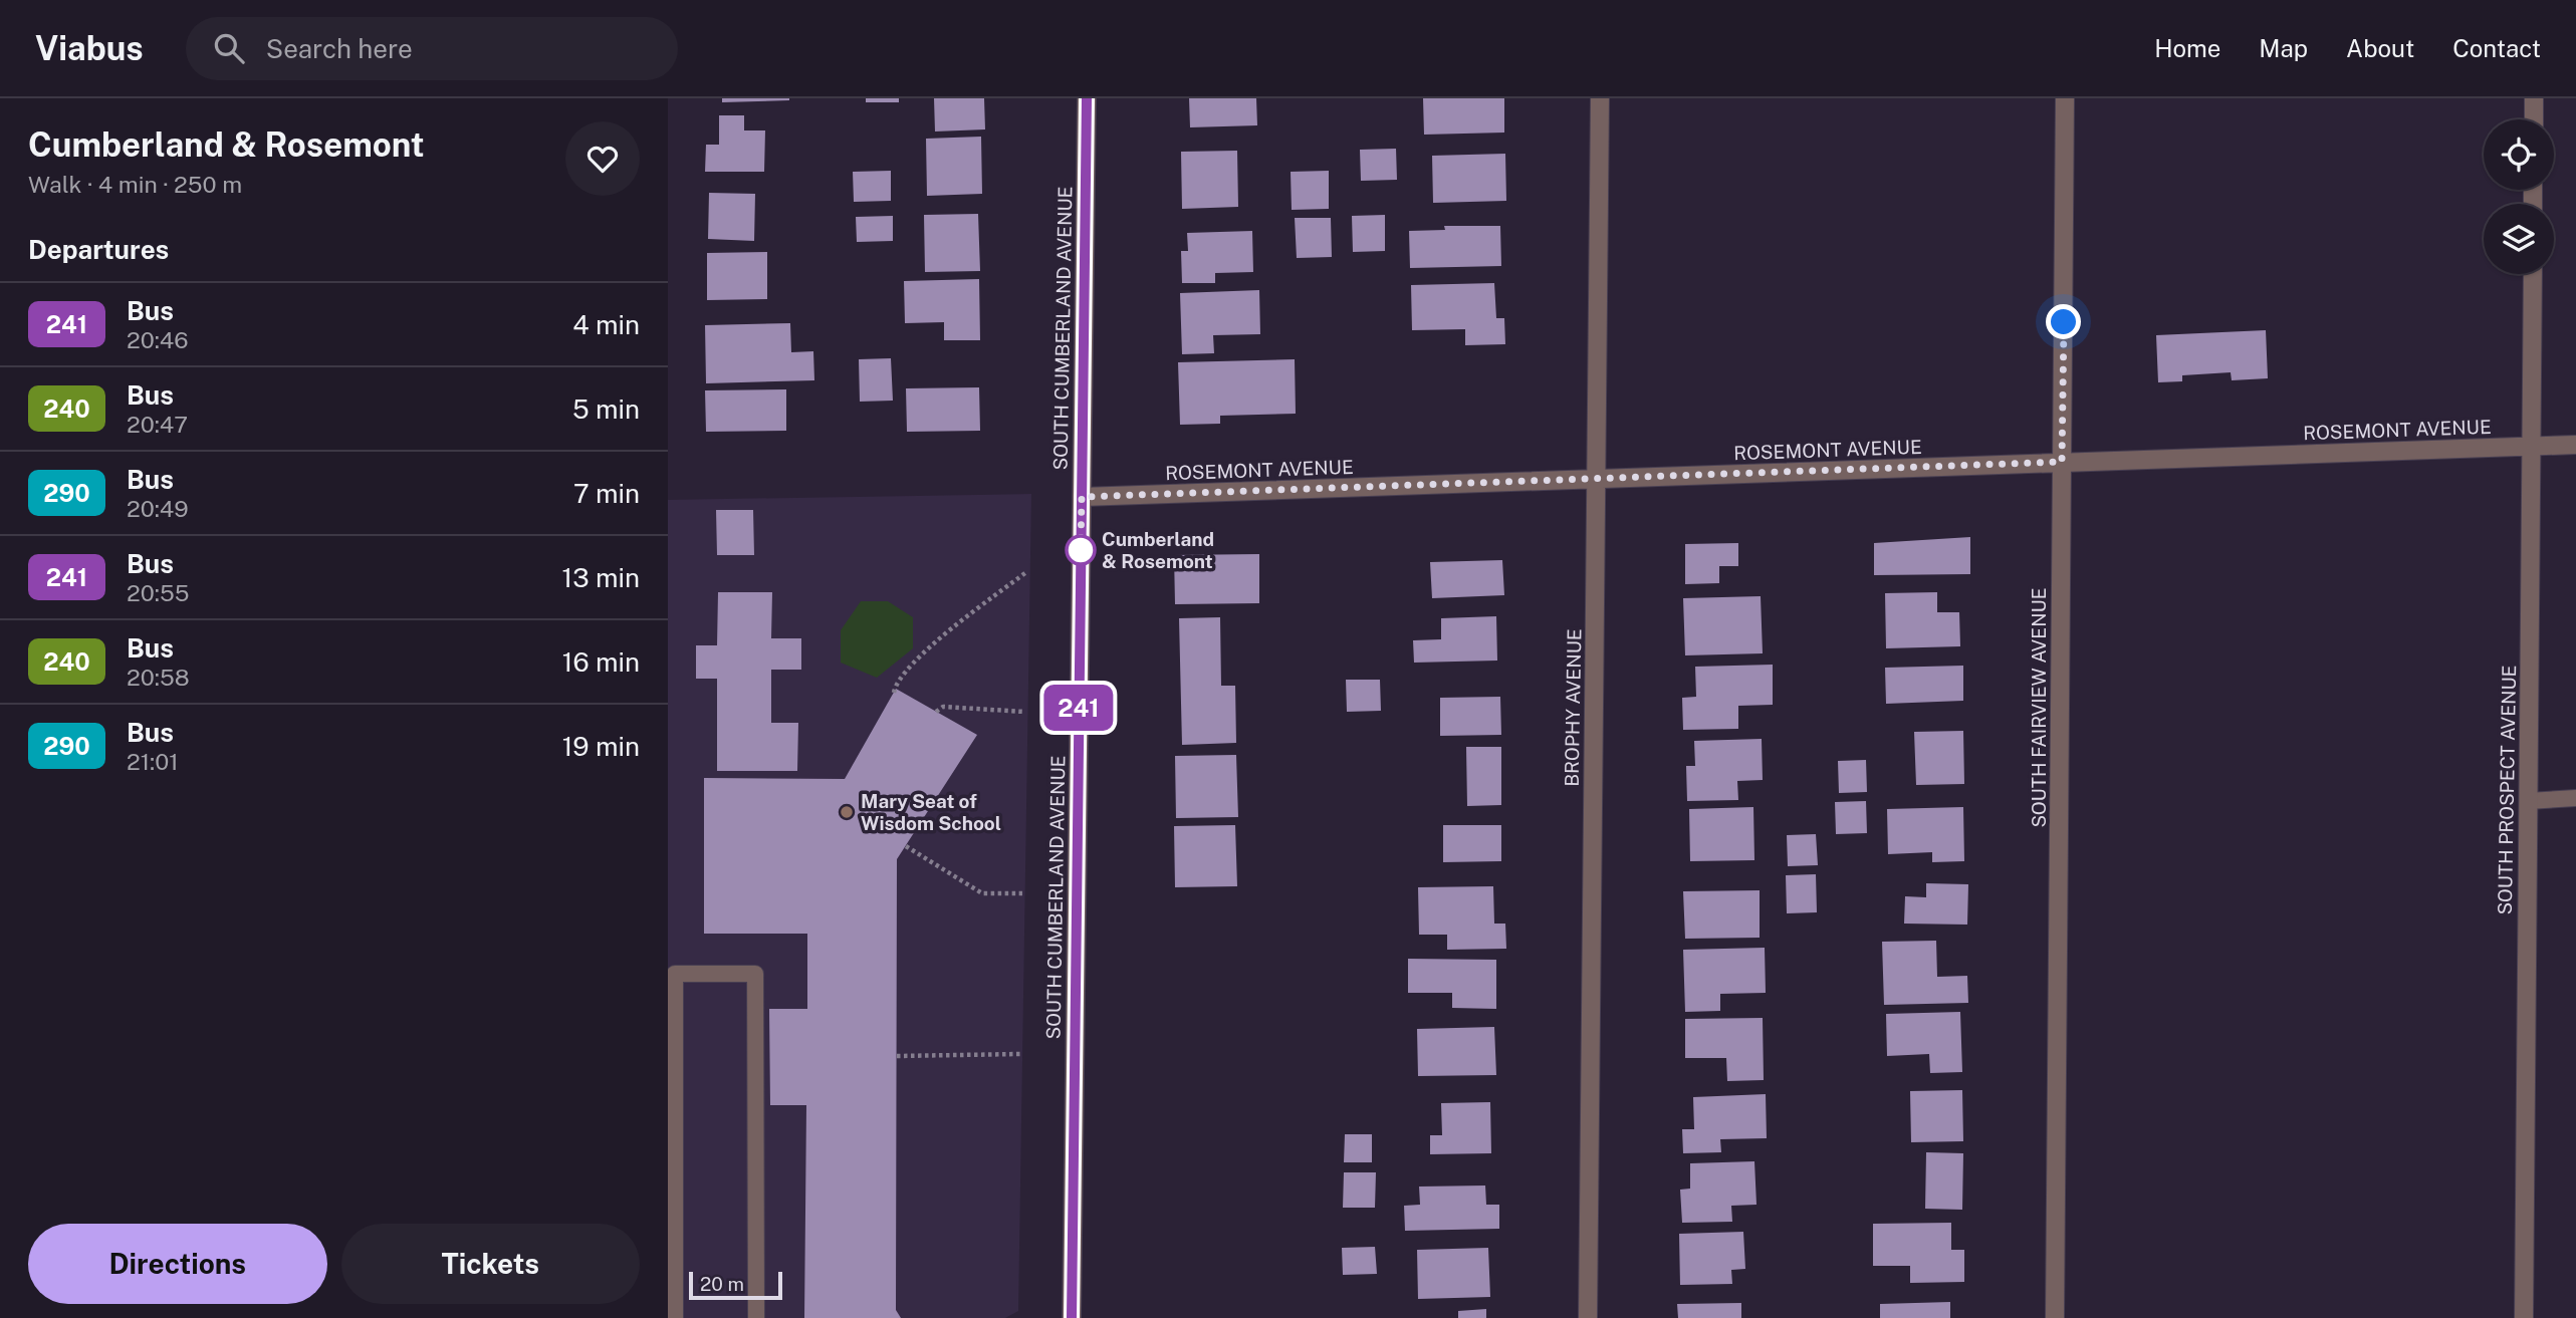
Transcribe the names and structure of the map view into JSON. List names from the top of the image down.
{
  "streets": {
    "street": [
      "SOUTH CUMBERLAND AVENUE",
      "ROSEMONT AVENUE",
      "BROPHY AVENUE",
      "SOUTH FAIRVIEW AVENUE",
      "SOUTH PROSPECT AVENUE"
    ]
  },
  "crossings": [
    ["SOUTH CUMBERLAND AVENUE", "ROSEMONT AVENUE"],
    ["ROSEMONT AVENUE", "BROPHY AVENUE"],
    ["ROSEMONT AVENUE", "SOUTH FAIRVIEW AVENUE"],
    ["ROSEMONT AVENUE", "SOUTH PROSPECT AVENUE"]
  ],
  "places": ["Cumberland & Rosemont", "Mary Seat of Wisdom School"],
  "lines": ["bus line 241"],
  "scale_bar": "20 m",
  "page": {
    "header": "Viabus",
    "search": "Search here",
    "nav": [
      "Home",
      "Map",
      "About",
      "Contact"
    ],
    "heading": [
      ["Cumberland & Rosemont", "Walk · 4 min · 250 m"],
      "Departures"
    ],
    "on_map": "241",
    "list": [
      {
        "mark": "241",
        "name": "Bus",
        "note": "20:46",
        "value": "4 min"
      },
      {
        "mark": "240",
        "name": "Bus",
        "note": "20:47",
        "value": "5 min"
      },
      {
        "mark": "290",
        "name": "Bus",
        "note": "20:49",
        "value": "7 min"
      },
      {
        "mark": "241",
        "name": "Bus",
        "note": "20:55",
        "value": "13 min"
      },
      {
        "mark": "240",
        "name": "Bus",
        "note": "20:58",
        "value": "16 min"
      },
      {
        "mark": "290",
        "name": "Bus",
        "note": "21:01",
        "value": "19 min"
      }
    ],
    "buttons": ["Directions", "Tickets"],
    "scale": "20 m"
  }
}
